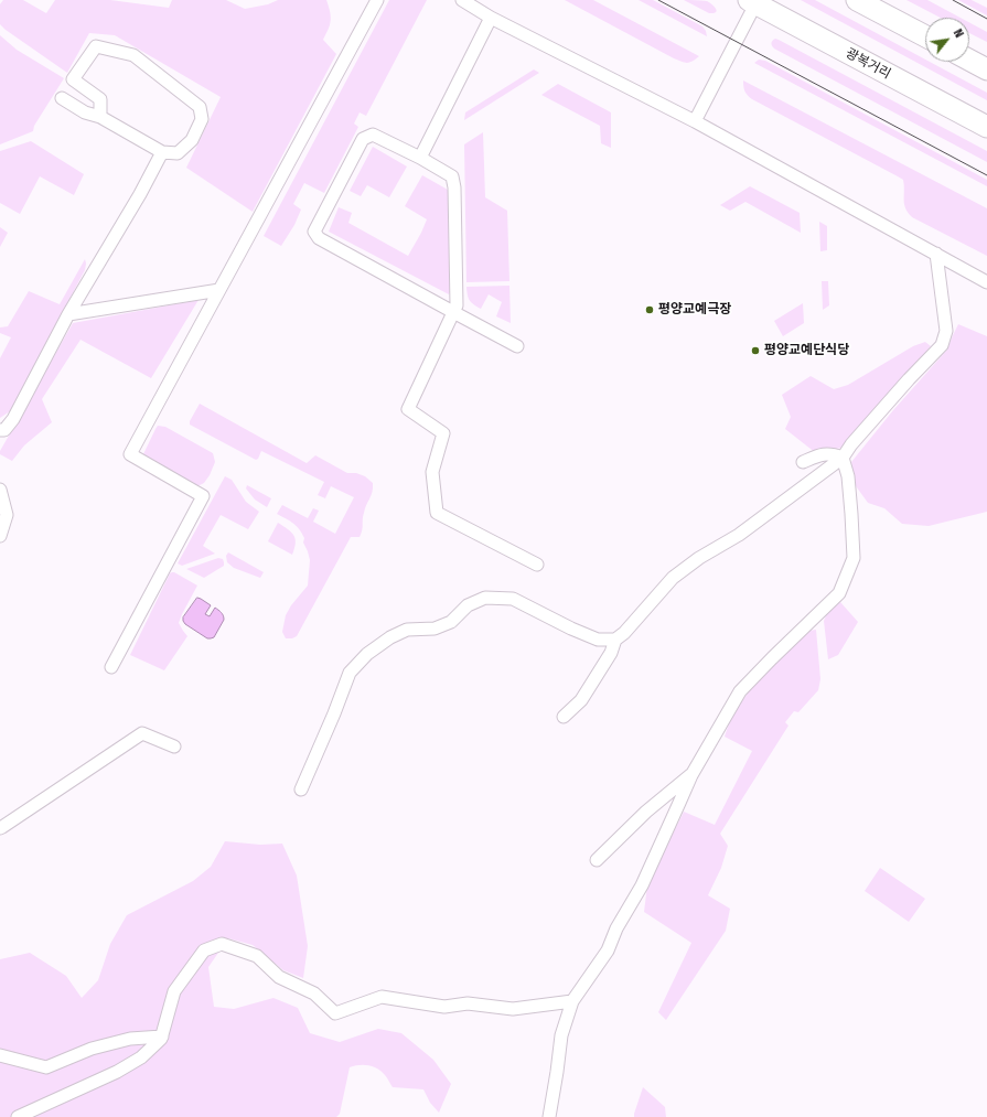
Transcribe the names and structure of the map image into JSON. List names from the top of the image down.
{
  "streets": {
    "highway": ["광복거리"]
  },
  "places": ["평양교예극장", "평양교예단식당"],
  "north": "top right"
}
